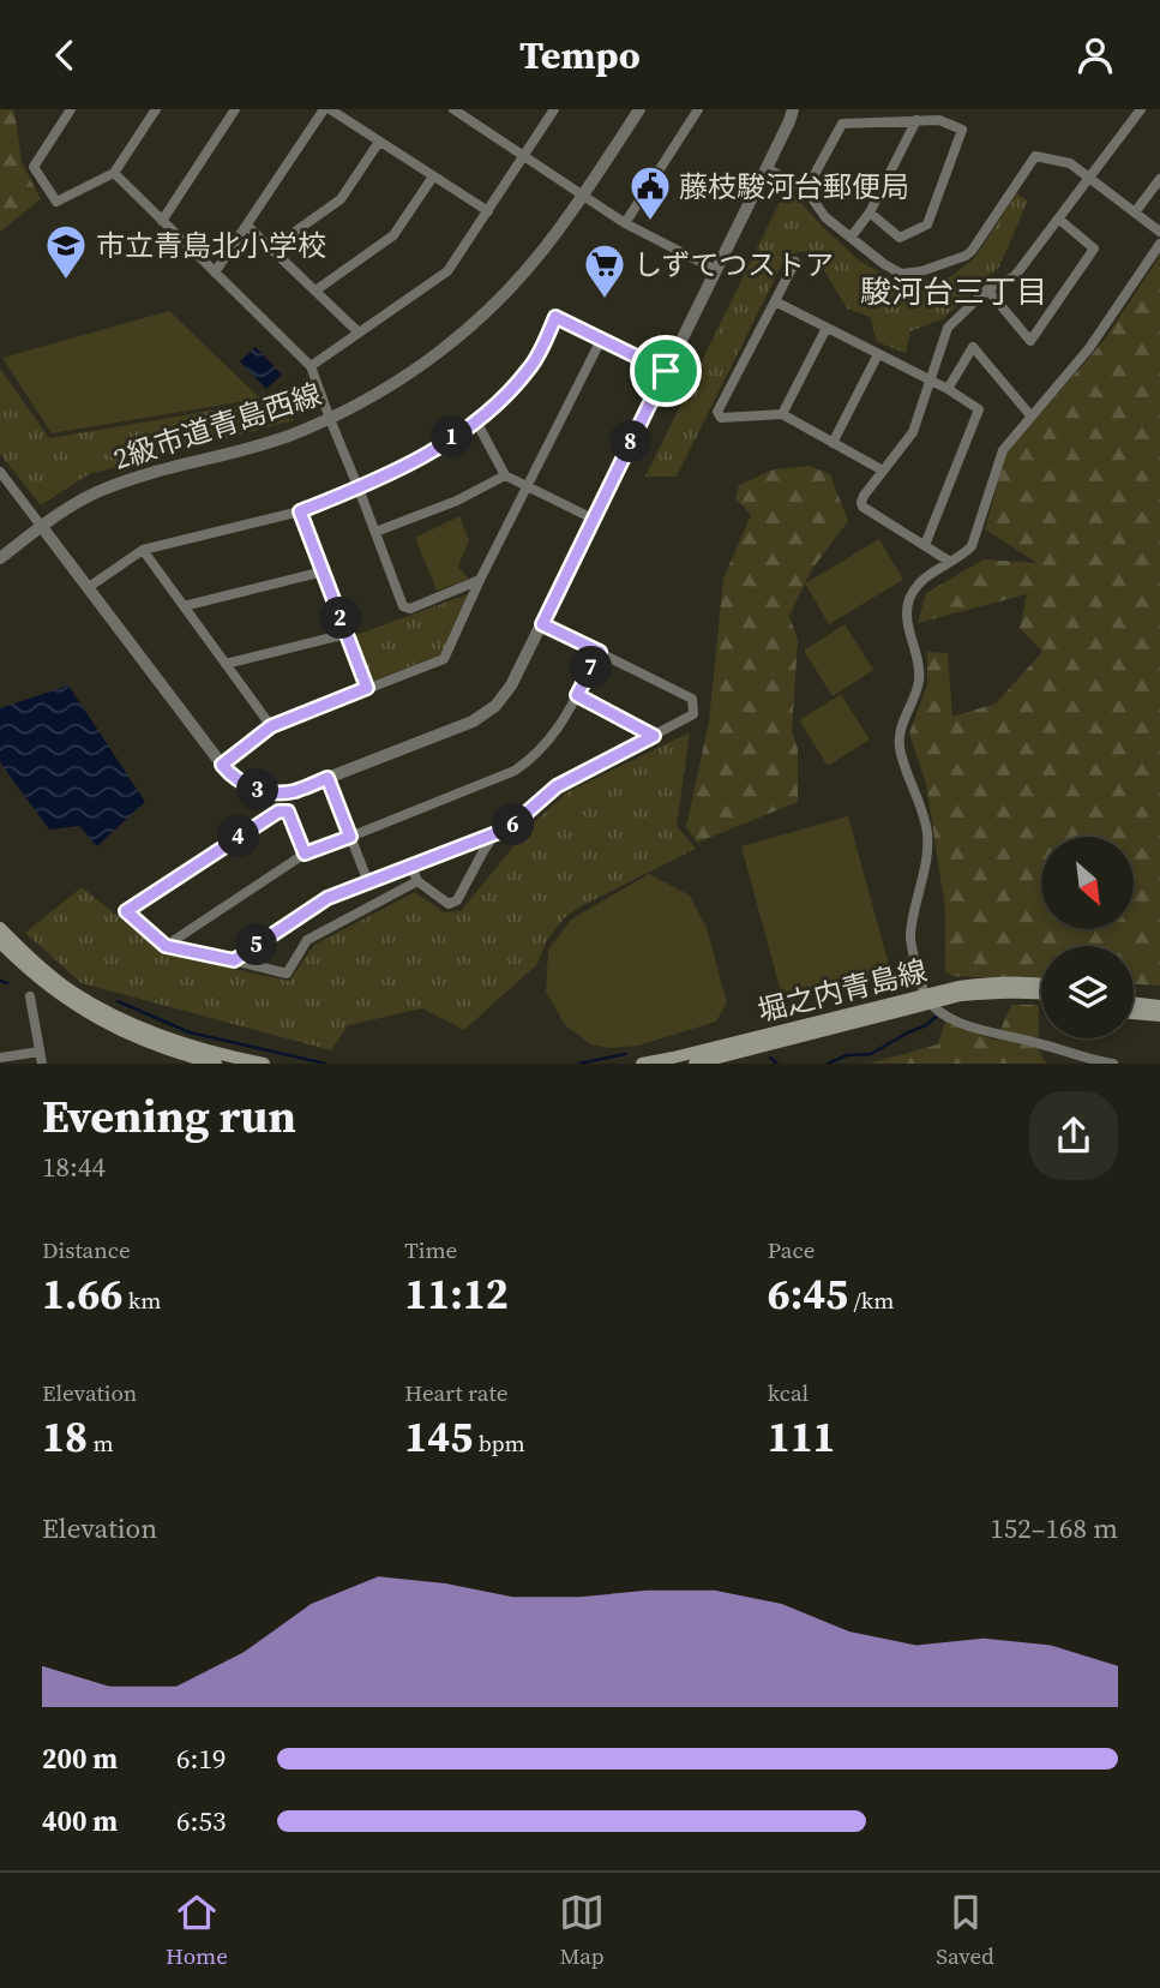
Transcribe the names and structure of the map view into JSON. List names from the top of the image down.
{
  "streets": {
    "main road": ["堀之内青島線"],
    "street": ["2級市道青島西線"]
  },
  "districts": ["駿河台三丁目"],
  "places": {
    "public building": ["藤枝駿河台郵便局"],
    "school or university": ["市立青島北小学校"],
    "supermarket": ["しずてつストア"]
  },
  "north": "bottom right",
  "page": {
    "header": "Tempo",
    "pins": [
      "1",
      "8",
      "2",
      "7",
      "3",
      "6",
      "4",
      "5"
    ],
    "heading": ["Evening run", "18:44"],
    "stats": [
      ["Distance", "1.66 km"],
      ["Time", "11:12"],
      ["Pace", "6:45 /km"],
      ["Elevation", "18 m"],
      ["Heart rate", "145 bpm"],
      ["kcal", "111"]
    ],
    "chart": ["Elevation", "152–168 m"],
    "list": [
      {
        "name": "200 m",
        "note": "6:19"
      },
      {
        "name": "400 m",
        "note": "6:53"
      }
    ],
    "tabs": ["Home", "Map", "Saved"]
  }
}
